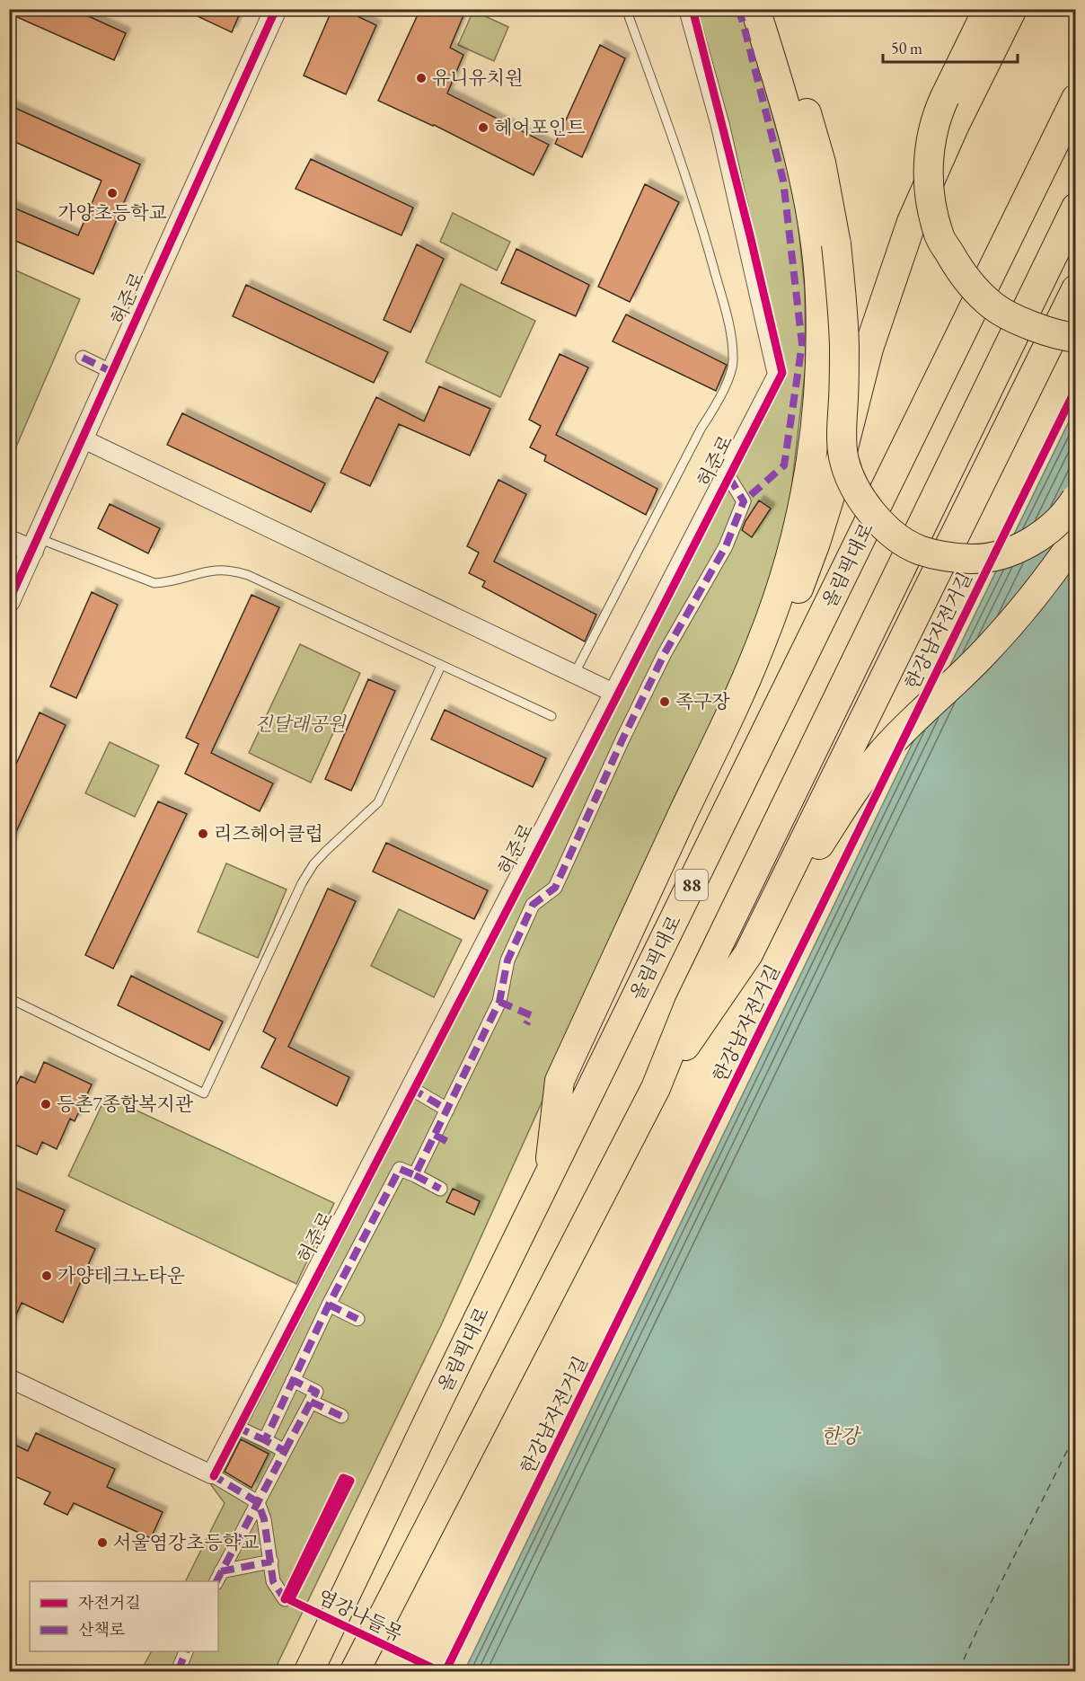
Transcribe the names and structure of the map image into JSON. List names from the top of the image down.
{
  "streets": {
    "highway": ["올림픽대로", "88"],
    "street": ["허준로"],
    "cycle path": ["한강남자전거길", "염강나들목"]
  },
  "water": ["한강"],
  "parks": ["진달래공원"],
  "places": [
    "유니유치원",
    "헤어포인트",
    "가양초등학교",
    "족구장",
    "리즈헤어클럽",
    "등촌7종합복지관",
    "가양테크노타운",
    "서울염강초등학교"
  ],
  "legend": ["자전거길", "산책로"],
  "scale_bar": "50 m"
}
